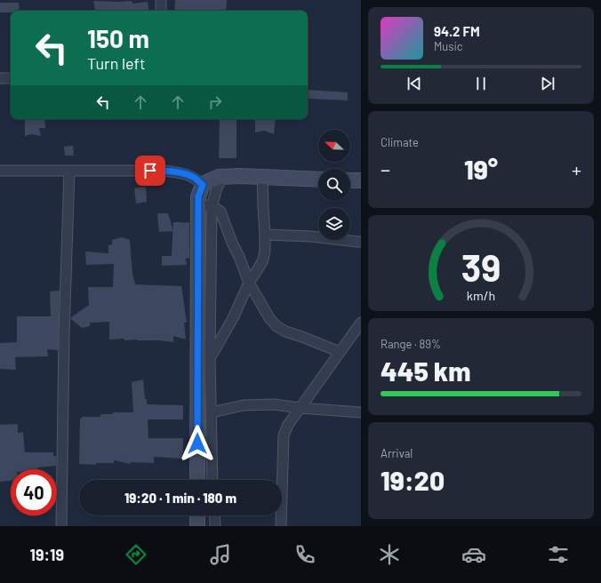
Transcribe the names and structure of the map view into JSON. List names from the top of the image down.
{
  "north": "left",
  "page": {
    "turn": ["150 m", "Turn left"],
    "song": ["94.2 FM", "Music"],
    "tile": [
      "Climate",
      ["Range · 89%", "445 km"],
      ["Arrival", "19:20"]
    ],
    "heat": ["−", "19°", "+"],
    "limit": "40",
    "trip": "19:20 · 1 min · 180 m",
    "tabs": "19:19",
    "gauge": ["39", "km/h"]
  }
}
